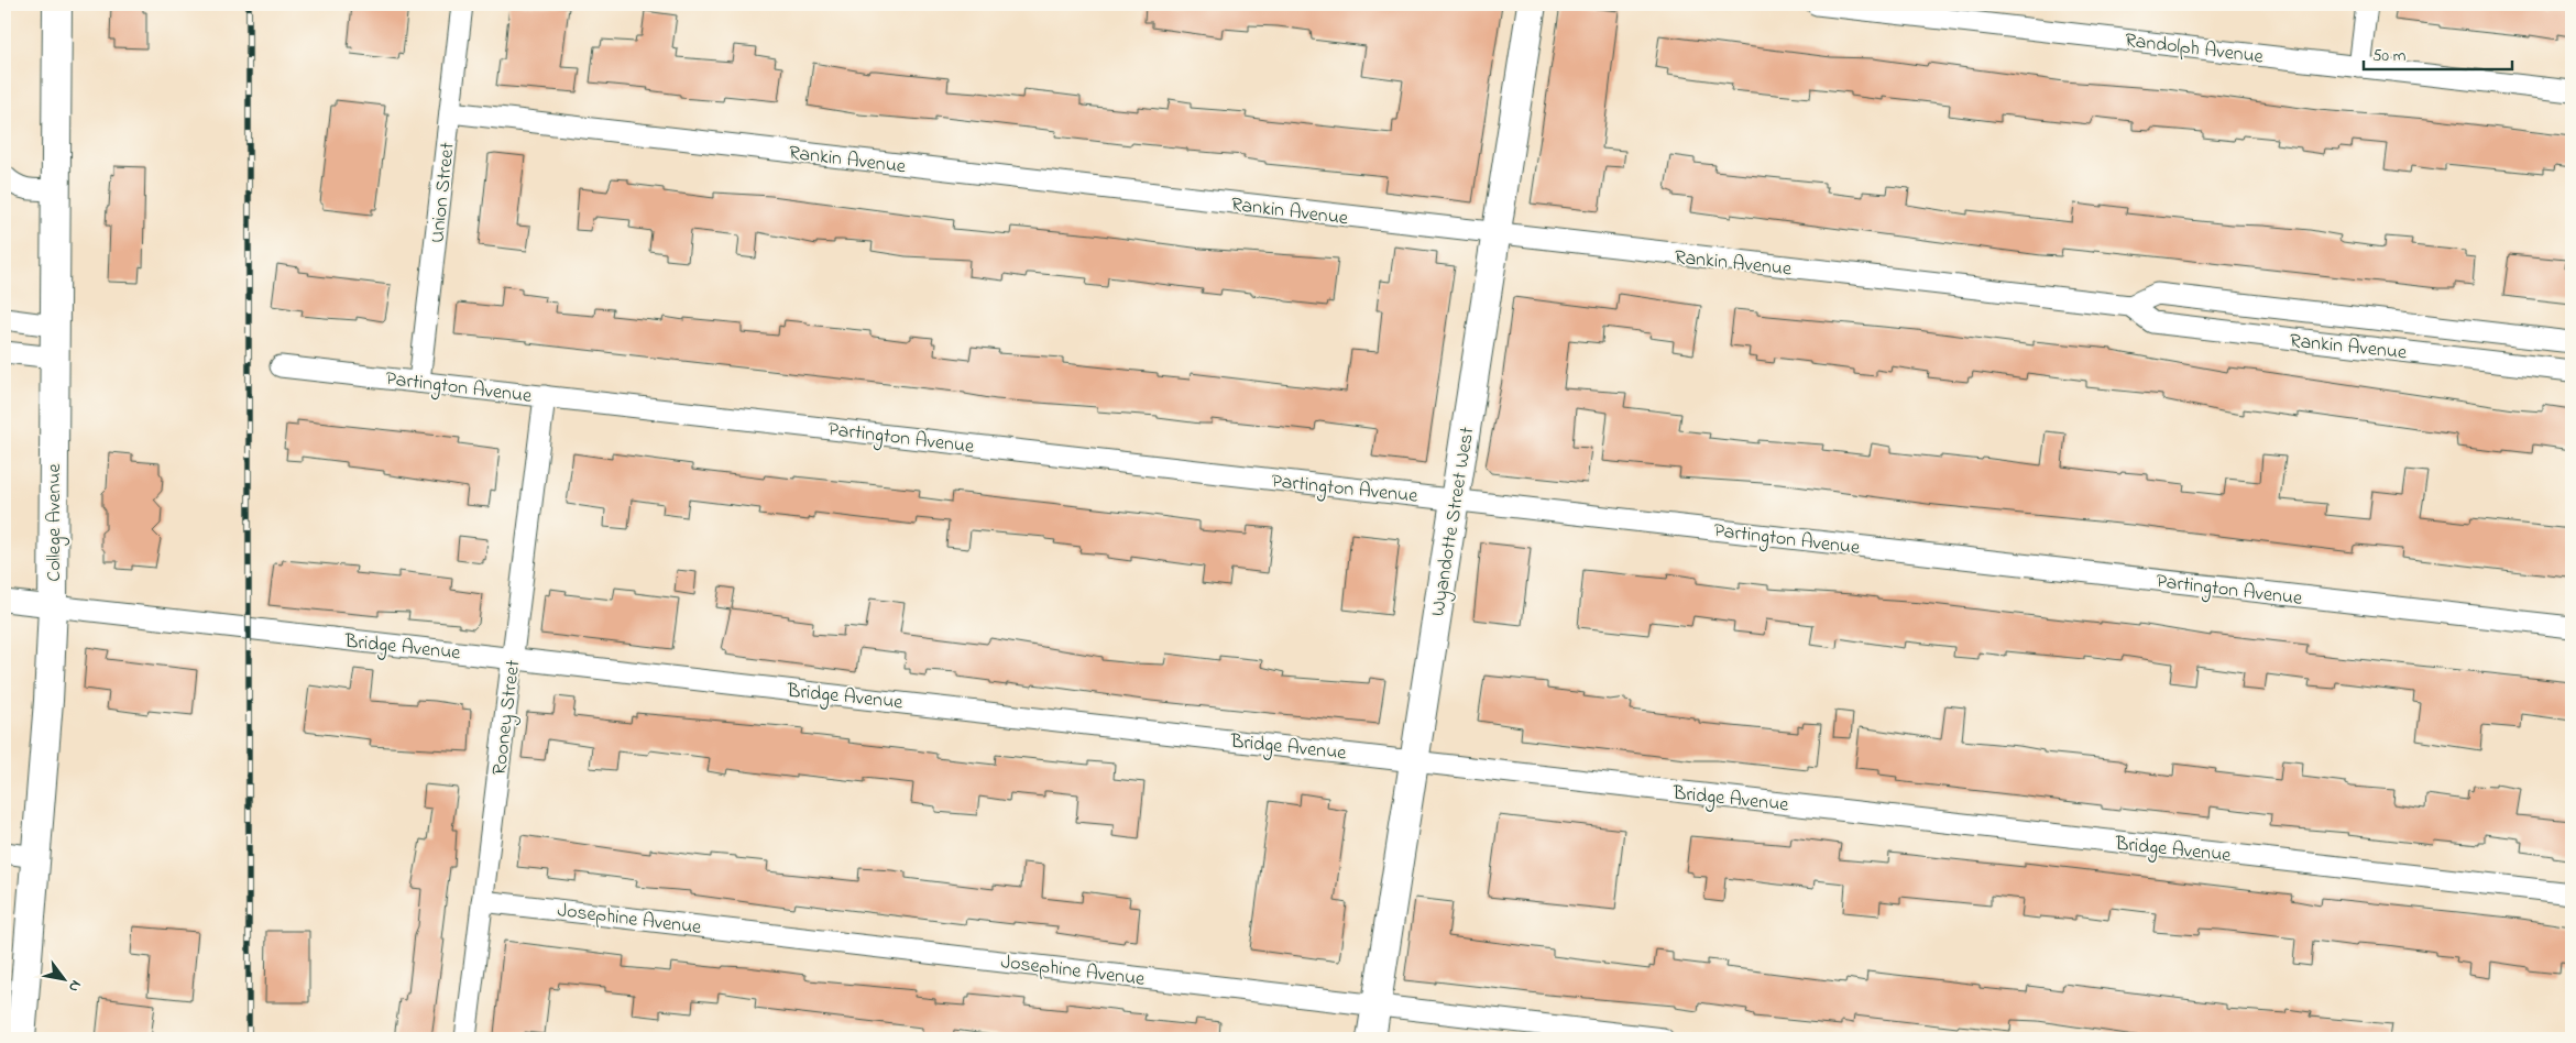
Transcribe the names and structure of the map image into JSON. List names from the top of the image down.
{
  "streets": {
    "main road": ["Wyandotte Street West", "College Avenue"],
    "street": [
      "Randolph Avenue",
      "Rankin Avenue",
      "Union Street",
      "Partington Avenue",
      "Bridge Avenue",
      "Rooney Street",
      "Josephine Avenue"
    ]
  },
  "crossings": [
    ["Rankin Avenue", "Union Street"],
    ["Rankin Avenue", "Wyandotte Street West"],
    ["Union Street", "Partington Avenue"],
    ["Partington Avenue", "Wyandotte Street West"],
    ["Partington Avenue", "Rooney Street"],
    ["Wyandotte Street West", "Bridge Avenue"],
    ["Wyandotte Street West", "Josephine Avenue"],
    ["College Avenue", "Bridge Avenue"],
    ["Bridge Avenue", "Rooney Street"],
    ["Rooney Street", "Josephine Avenue"]
  ],
  "scale_bar": "50 m",
  "north": "bottom right"
}
